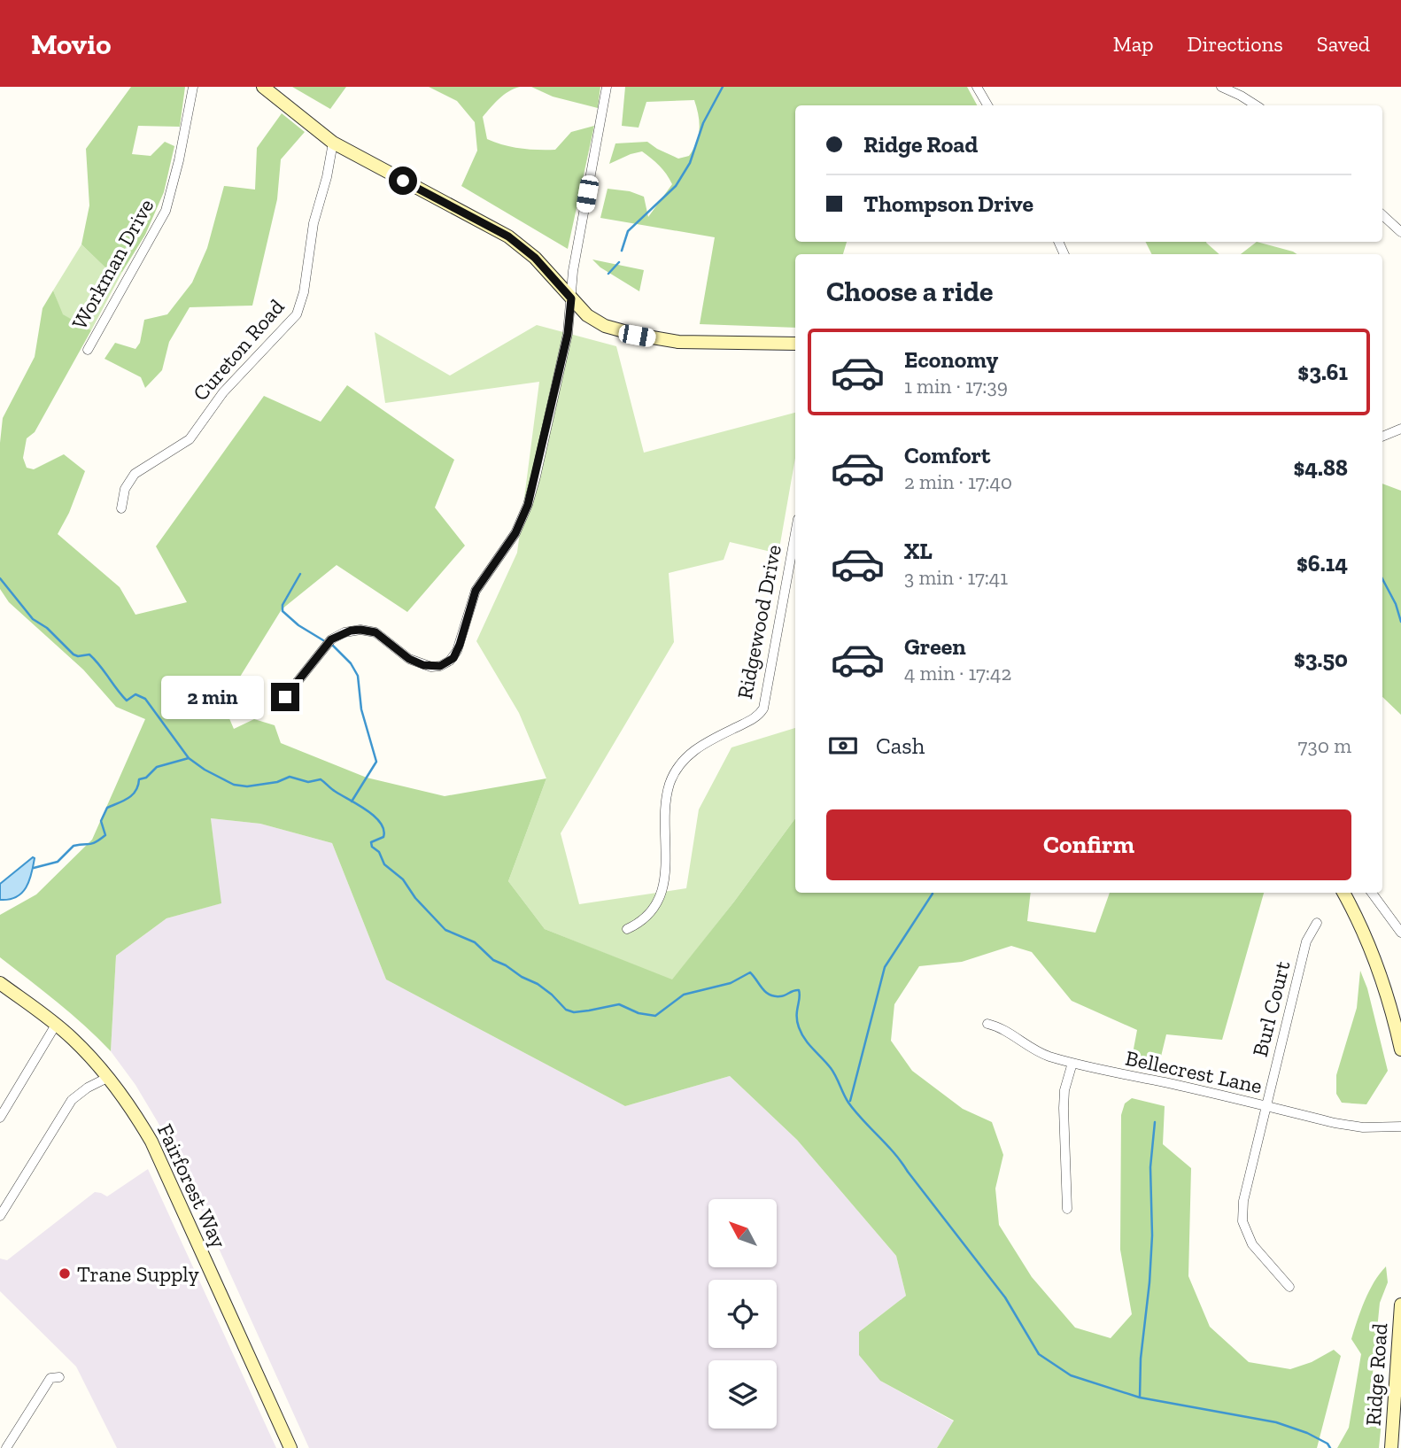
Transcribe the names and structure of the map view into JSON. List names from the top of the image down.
{
  "streets": {
    "street": [
      "Workman Drive",
      "Cureton Road",
      "Ridgewood Drive",
      "Burl Court",
      "Bellecrest Lane",
      "Fairforest Way",
      "Ridge Road"
    ]
  },
  "crossings": [
    ["Burl Court", "Bellecrest Lane"]
  ],
  "places": ["Trane Supply"],
  "north": "top left",
  "page": {
    "header": "Movio",
    "nav": ["Map", "Directions", "Saved"],
    "banner": ["Ridge Road", "Thompson Drive"],
    "heading": "Choose a ride",
    "list": [
      {
        "name": "Economy",
        "note": "1 min · 17:39",
        "value": "$3.61"
      },
      {
        "name": "Comfort",
        "note": "2 min · 17:40",
        "value": "$4.88"
      },
      {
        "name": "XL",
        "note": "3 min · 17:41",
        "value": "$6.14"
      },
      {
        "name": "Green",
        "note": "4 min · 17:42",
        "value": "$3.50"
      }
    ],
    "bubble": "2 min",
    "pay": ["Cash", "730 m"],
    "buttons": "Confirm"
  }
}
